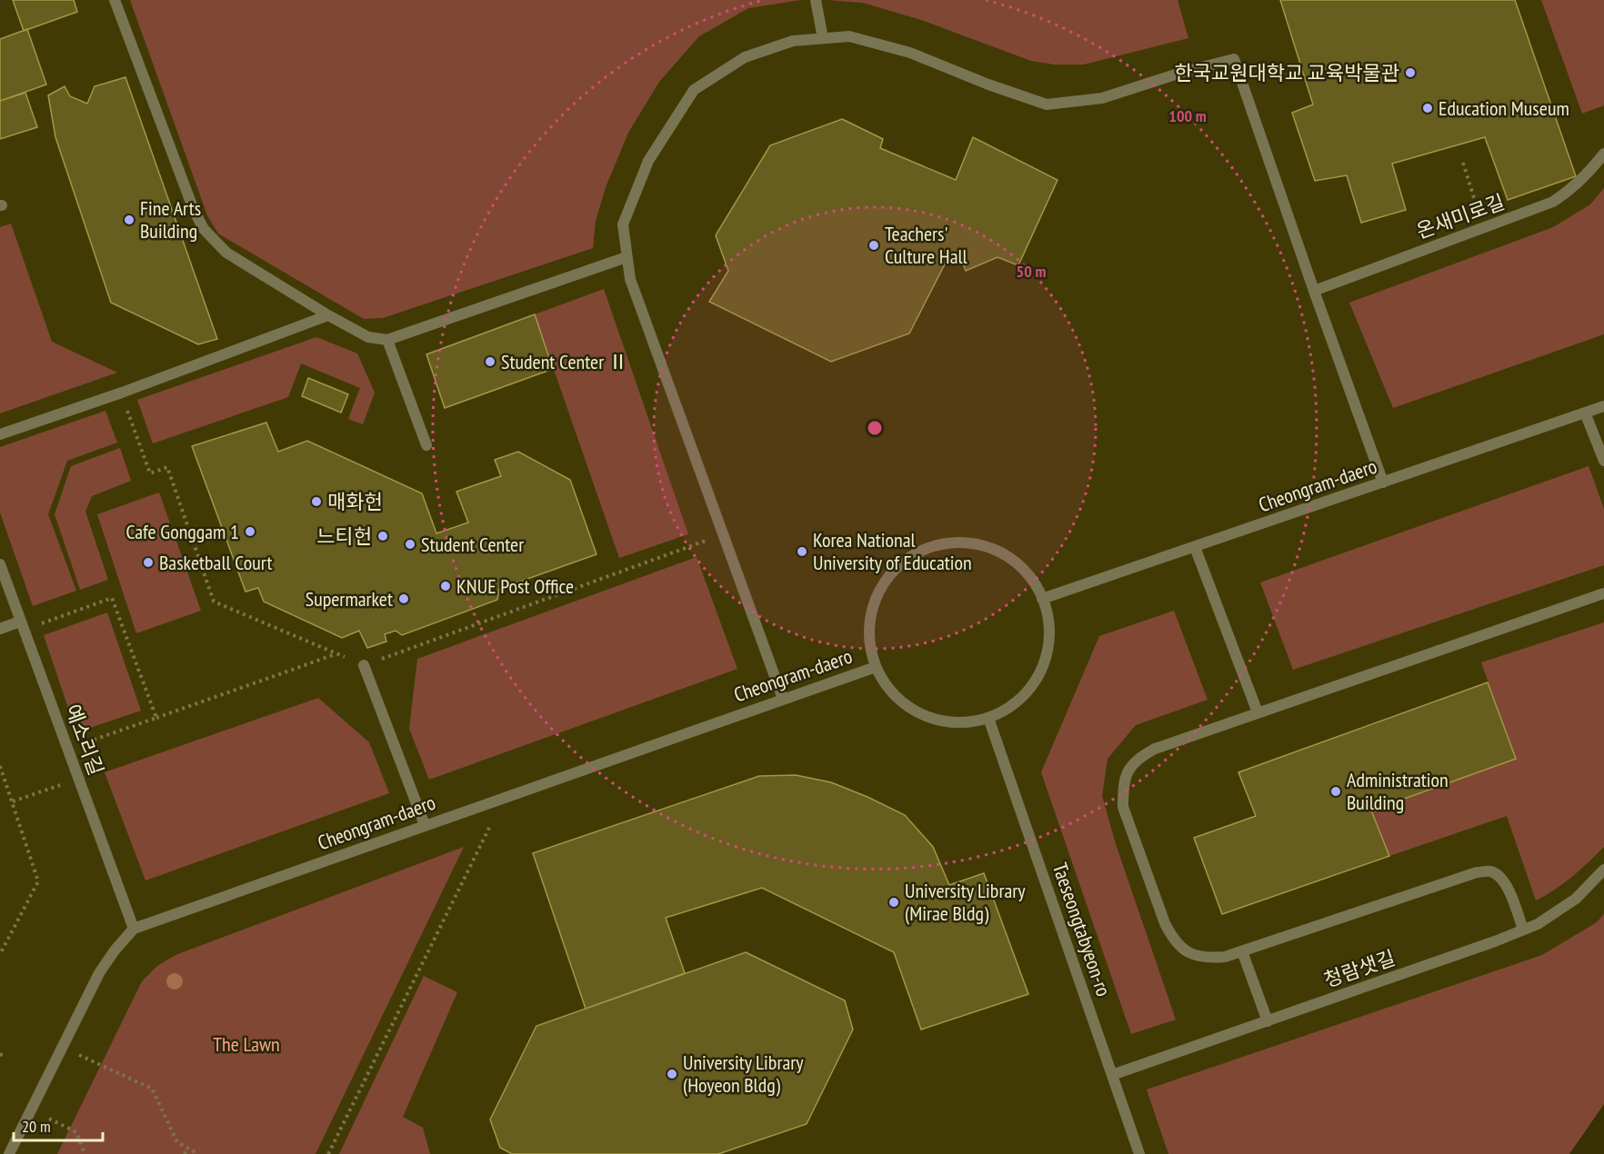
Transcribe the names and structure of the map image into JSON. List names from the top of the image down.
{
  "streets": {
    "street": [
      "온새미로길",
      "Cheongram-daero",
      "예소리길",
      "Taeseongtabyeon-ro",
      "청람샛길"
    ]
  },
  "crossings": [
    ["Cheongram-daero", "예소리길"],
    ["Cheongram-daero", "Taeseongtabyeon-ro"],
    ["Taeseongtabyeon-ro", "청람샛길"]
  ],
  "parks": ["The Lawn"],
  "places": [
    "한국교원대학교 교육박물관",
    "Education Museum",
    "Fine Arts Building",
    "Teachers' Culture Hall",
    "Student Center Ⅱ",
    "매화헌",
    "Cafe Gonggam 1",
    "느티헌",
    "Student Center",
    "Korea National University of Education",
    "Basketball Court",
    "KNUE Post Office",
    "Supermarket",
    "Administration Building",
    "University Library (Mirae Bldg)",
    "University Library (Hoyeon Bldg)"
  ],
  "scale_bar": "20 m",
  "rings": ["100 m", "50 m"]
}
